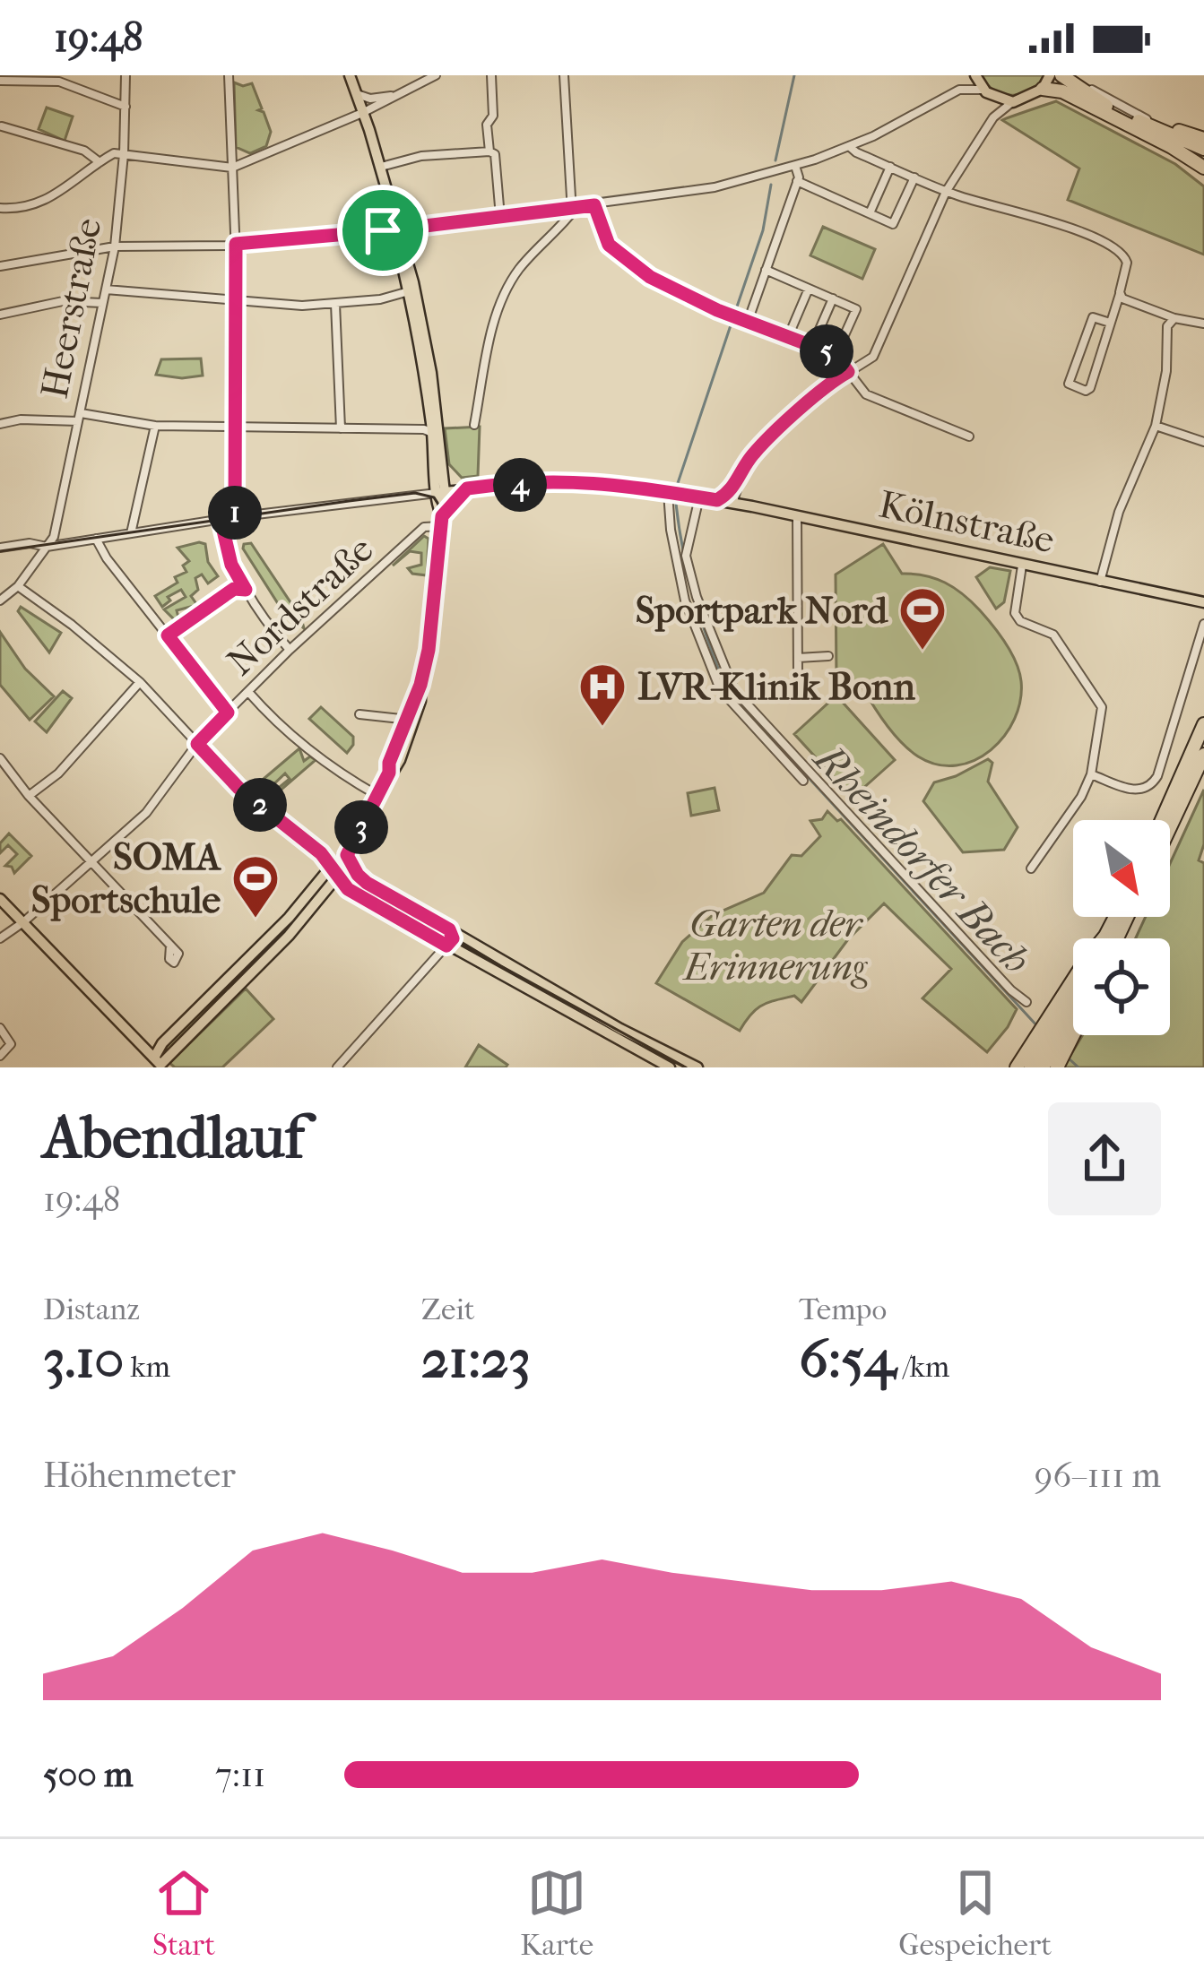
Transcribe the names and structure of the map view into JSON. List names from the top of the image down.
{
  "streets": {
    "main road": ["Kölnstraße"],
    "street": ["Heerstraße", "Nordstraße"]
  },
  "crossings": [
    ["Heerstraße", "Kölnstraße"]
  ],
  "water": ["Rheindorfer Bach"],
  "parks": ["Garten der Erinnerung"],
  "places": {
    "sports": ["Sportpark Nord", "SOMA Sportschule"],
    "hospital": ["LVR-Klinik Bonn"]
  },
  "north": "bottom right",
  "page": {
    "status": "19:48",
    "pins": [
      "5",
      "4",
      "1",
      "2",
      "3"
    ],
    "heading": ["Abendlauf", "19:48"],
    "stats": [
      ["Distanz", "3.10 km"],
      ["Zeit", "21:23"],
      ["Tempo", "6:54 /km"]
    ],
    "chart": ["Höhenmeter", "96–111 m"],
    "list": [
      {
        "name": "500 m",
        "note": "7:11"
      }
    ],
    "tabs": ["Start", "Karte", "Gespeichert"]
  }
}
